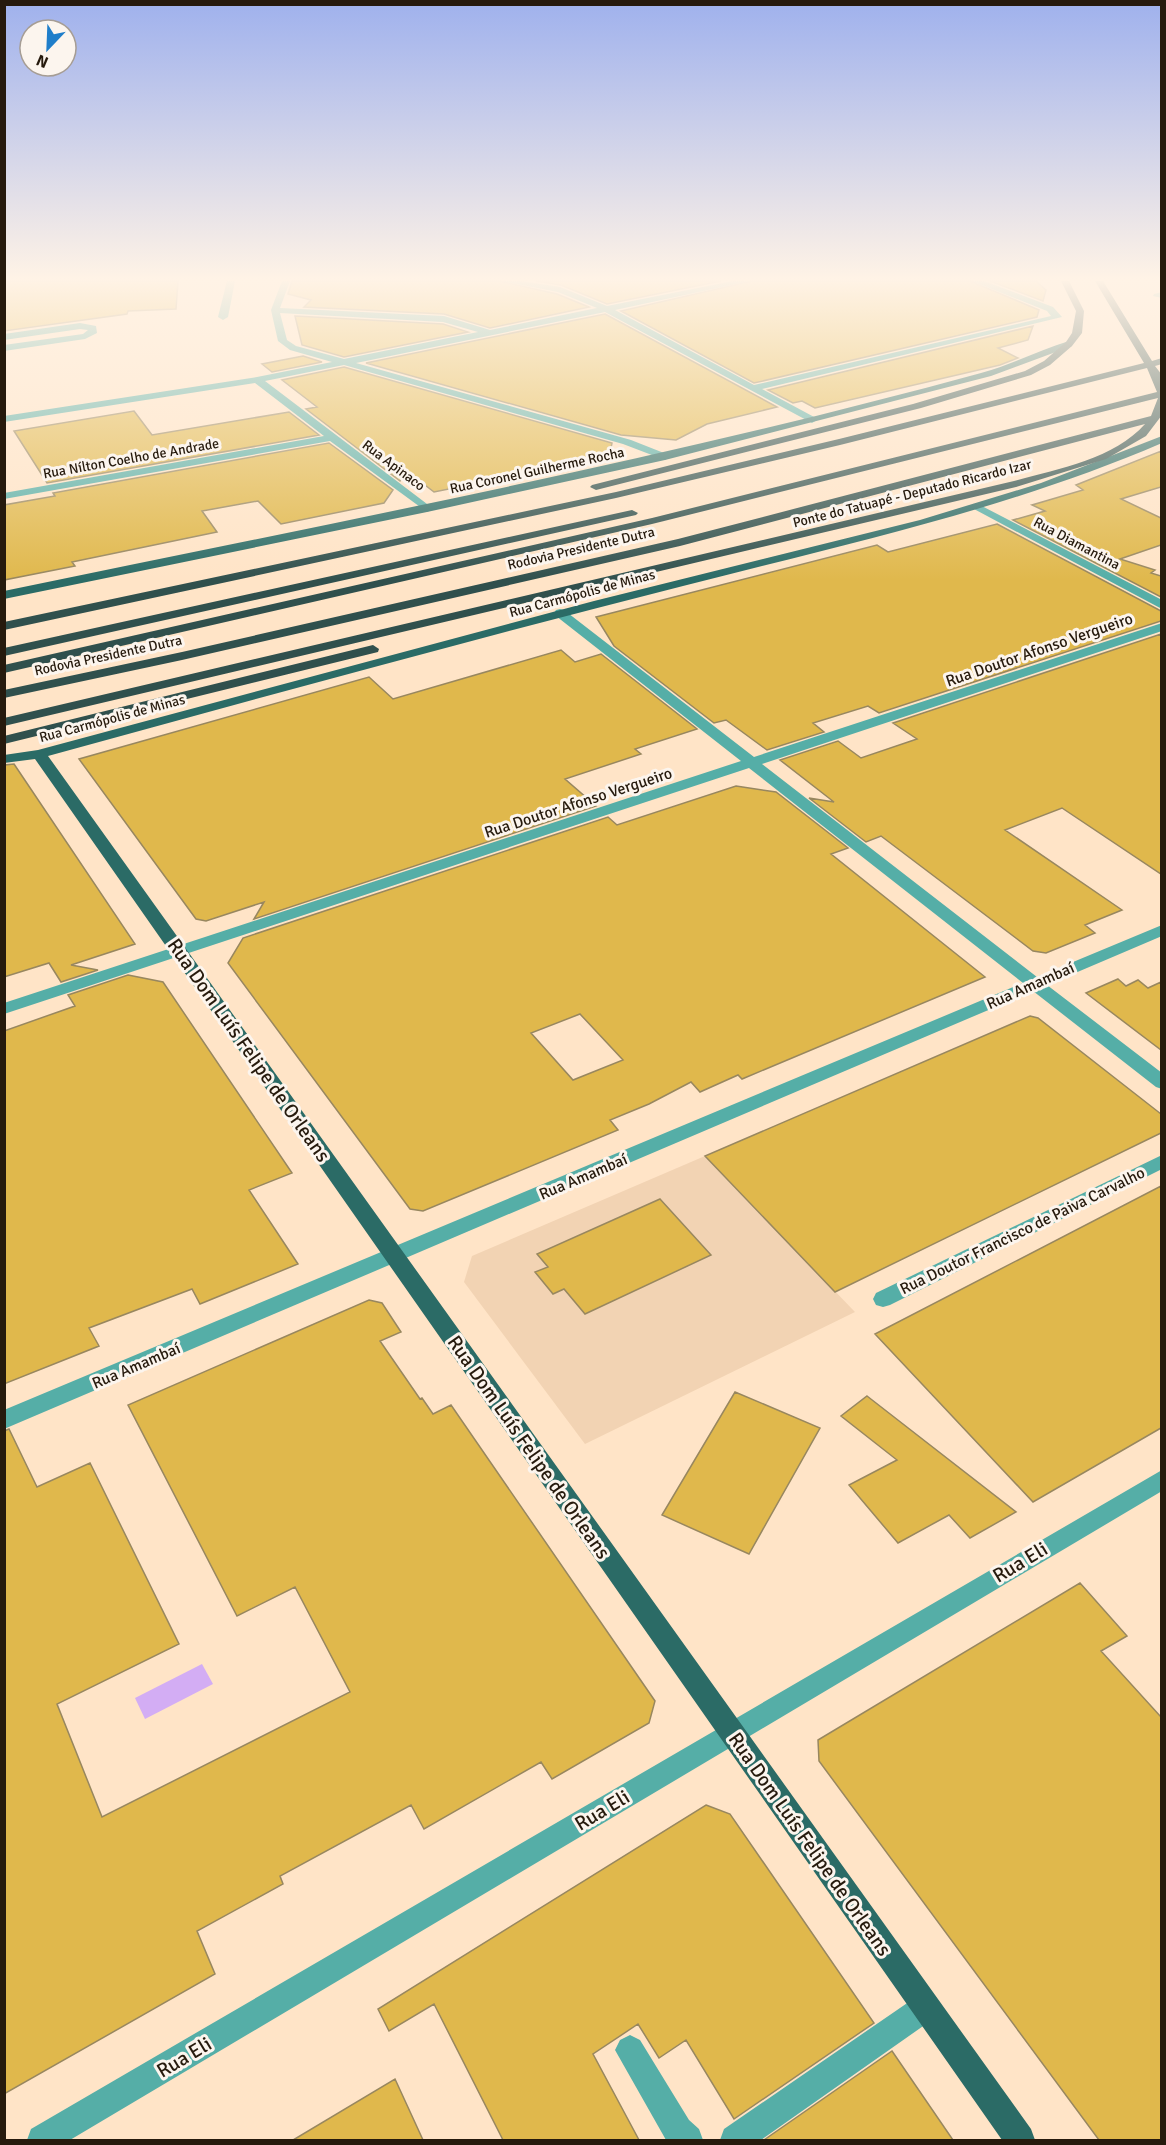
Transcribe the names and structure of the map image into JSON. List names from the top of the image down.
{
  "streets": {
    "highway": ["Ponte do Tatuapé - Deputado Ricardo Izar", "Rodovia Presidente Dutra"],
    "main road": ["Rua Coronel Guilherme Rocha", "Rua Carmópolis de Minas", "Rua Dom Luís Felipe de Orleans"],
    "street": [
      "Rua Nílton Coelho de Andrade",
      "Rua Apinaco",
      "Rua Diamantina",
      "Rua Doutor Afonso Vergueiro",
      "Rua Amambaí",
      "Rua Doutor Francisco de Paiva Carvalho",
      "Rua Eli"
    ]
  },
  "crossings": [
    ["Rua Nílton Coelho de Andrade", "Rua Apinaco"],
    ["Rua Apinaco", "Rua Coronel Guilherme Rocha"],
    ["Ponte do Tatuapé - Deputado Ricardo Izar", "Rodovia Presidente Dutra"],
    ["Rua Diamantina", "Rua Carmópolis de Minas"],
    ["Rua Carmópolis de Minas", "Rua Dom Luís Felipe de Orleans"],
    ["Rua Doutor Afonso Vergueiro", "Rua Dom Luís Felipe de Orleans"],
    ["Rua Amambaí", "Rua Dom Luís Felipe de Orleans"],
    ["Rua Dom Luís Felipe de Orleans", "Rua Eli"]
  ],
  "north": "bottom left"
}
